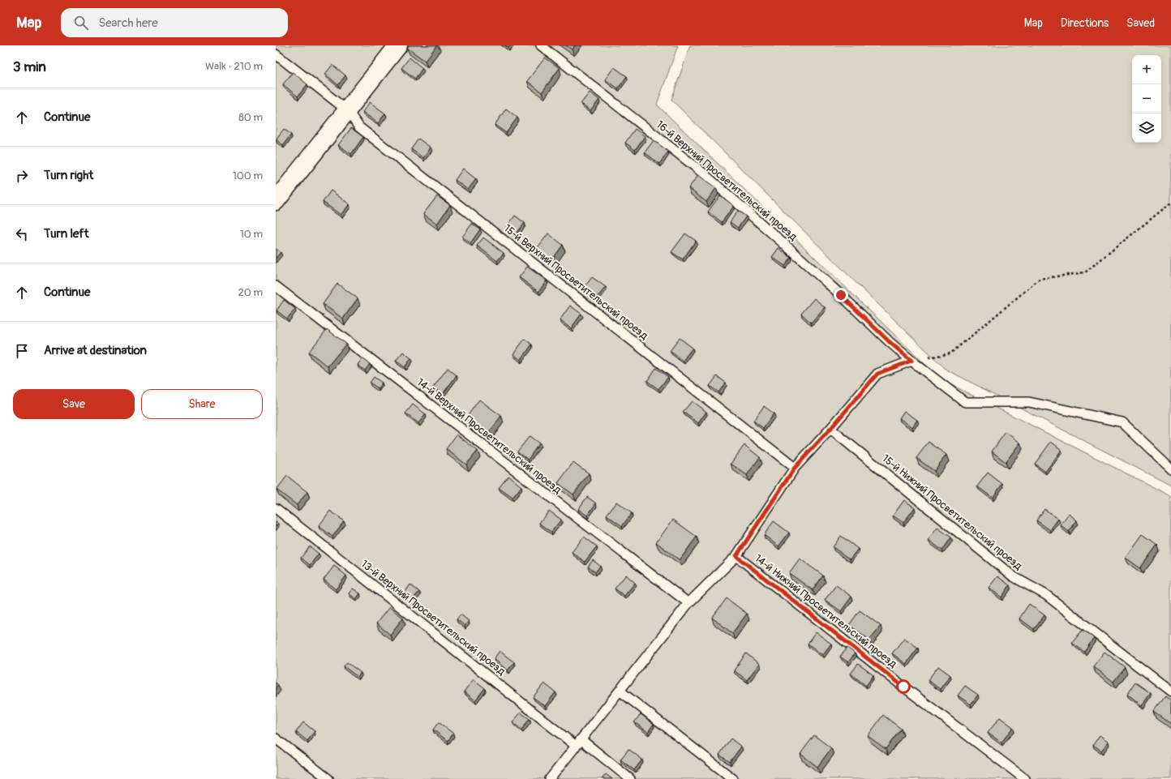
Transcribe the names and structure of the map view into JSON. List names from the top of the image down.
{
  "streets": {
    "lane": [
      "16-й Верхний Просветительский проезд",
      "15-й Верхний Просветительский проезд",
      "14-й Верхний Просветительский проезд",
      "15-й Нижний Просветительский проезд",
      "14-й Нижний Просветительский проезд",
      "13-й Верхний Просветительский проезд"
    ]
  },
  "page": {
    "header": "Map",
    "search": "Search here",
    "nav": ["Map", "Directions", "Saved"],
    "heading": ["3 min", "Walk · 210 m"],
    "map_buttons": ["+", "−"],
    "list": [
      ["Continue", "80 m"],
      ["Turn right", "100 m"],
      ["Turn left", "10 m"],
      ["Continue", "20 m"],
      "Arrive at destination"
    ],
    "buttons": ["Save", "Share"]
  }
}
